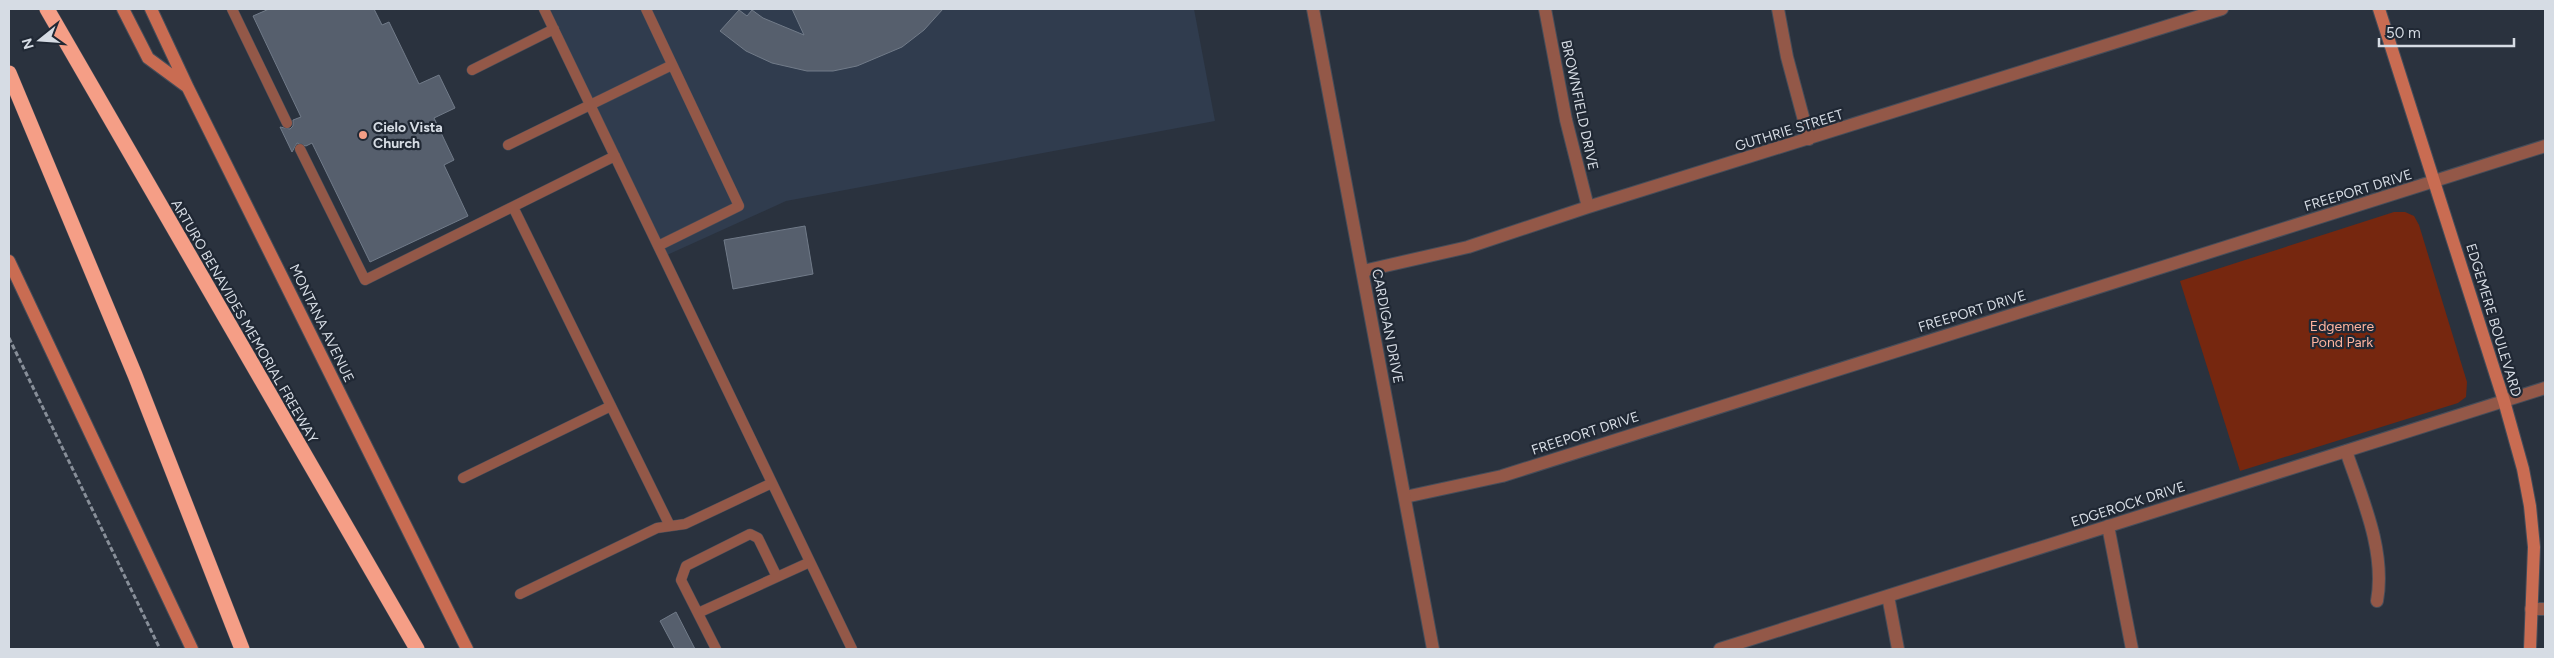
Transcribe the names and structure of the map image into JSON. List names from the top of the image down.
{
  "streets": {
    "highway": ["ARTURO BENAVIDES MEMORIAL FREEWAY"],
    "main road": ["EDGEMERE BOULEVARD", "MONTANA AVENUE"],
    "street": [
      "BROWNFIELD DRIVE",
      "GUTHRIE STREET",
      "FREEPORT DRIVE",
      "CARDIGAN DRIVE",
      "EDGEROCK DRIVE"
    ]
  },
  "crossings": [
    ["BROWNFIELD DRIVE", "GUTHRIE STREET"],
    ["GUTHRIE STREET", "CARDIGAN DRIVE"],
    ["FREEPORT DRIVE", "EDGEMERE BOULEVARD"],
    ["FREEPORT DRIVE", "CARDIGAN DRIVE"],
    ["EDGEMERE BOULEVARD", "EDGEROCK DRIVE"]
  ],
  "parks": ["Edgemere Pond Park"],
  "places": ["Cielo Vista Church"],
  "scale_bar": "50 m",
  "north": "left"
}
